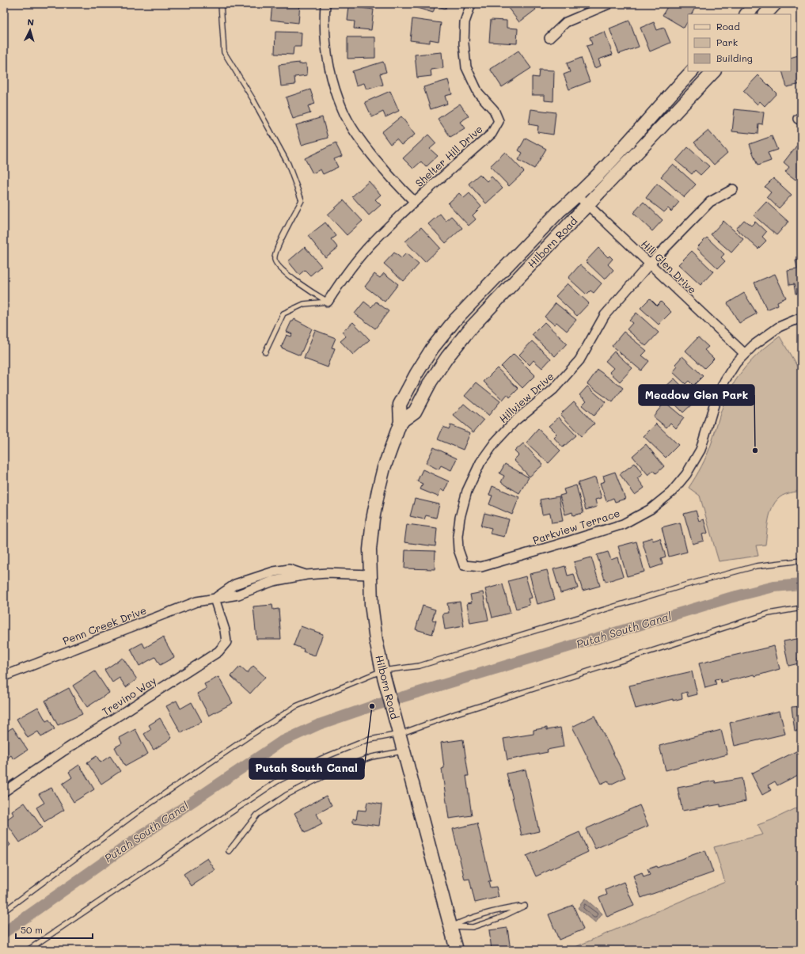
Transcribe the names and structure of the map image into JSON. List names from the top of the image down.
{
  "streets": {
    "street": [
      "Shelter Hill Drive",
      "Hilborn Road",
      "Hill Glen Drive",
      "Hillview Drive",
      "Parkview Terrace",
      "Penn Creek Drive",
      "Trevino Way"
    ]
  },
  "crossings": [
    ["Hilborn Road", "Hill Glen Drive"],
    ["Hilborn Road", "Penn Creek Drive"],
    ["Hill Glen Drive", "Hillview Drive"],
    ["Hill Glen Drive", "Parkview Terrace"],
    ["Hillview Drive", "Parkview Terrace"],
    ["Penn Creek Drive", "Trevino Way"]
  ],
  "water": ["Putah South Canal"],
  "places": ["Meadow Glen Park", "Putah South Canal"],
  "legend": ["Road", "Park", "Building"],
  "scale_bar": "50 m",
  "north": "top"
}
